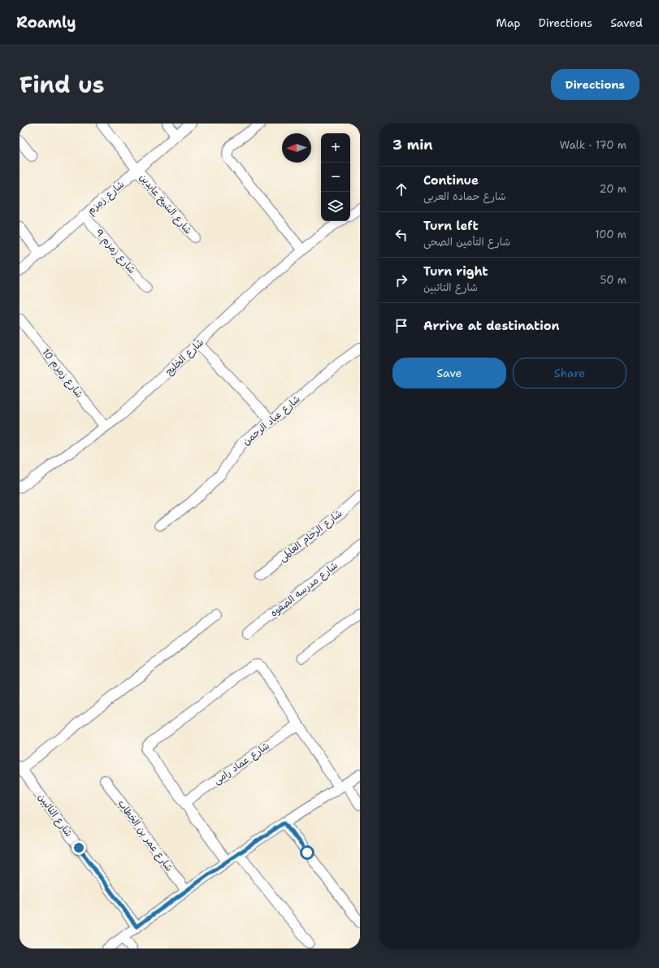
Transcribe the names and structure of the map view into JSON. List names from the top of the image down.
{
  "streets": {
    "street": [
      "شارع زمزم",
      "شارع الشيخ عابدين",
      "شارع زمزم 9",
      "شارع الخليج",
      "شارع زمزم 10",
      "شارع عباد الرحمن",
      "شارع الرخام العالمى",
      "شارع مدرسه الصفوه",
      "شارع عماد رامى",
      "شارع التائبين",
      "شارع عمر بن الخطاب"
    ]
  },
  "crossings": [
    ["شارع زمزم", "شارع الشيخ عابدين"],
    ["شارع زمزم", "شارع زمزم 9"],
    ["شارع الخليج", "شارع زمزم 10"]
  ],
  "north": "left",
  "page": {
    "header": "Roamly",
    "nav": ["Map", "Directions", "Saved"],
    "title": "Find us",
    "buttons": [
      "Directions",
      ["Save", "Share"]
    ],
    "heading": ["3 min", "Walk · 170 m"],
    "map_buttons": ["+", "−"],
    "list": [
      ["Continue", "شارع حماده العربى", "20 m"],
      ["Turn left", "شارع التأمين الصحى", "100 m"],
      ["Turn right", "شارع التائبين", "50 m"],
      "Arrive at destination"
    ]
  }
}
